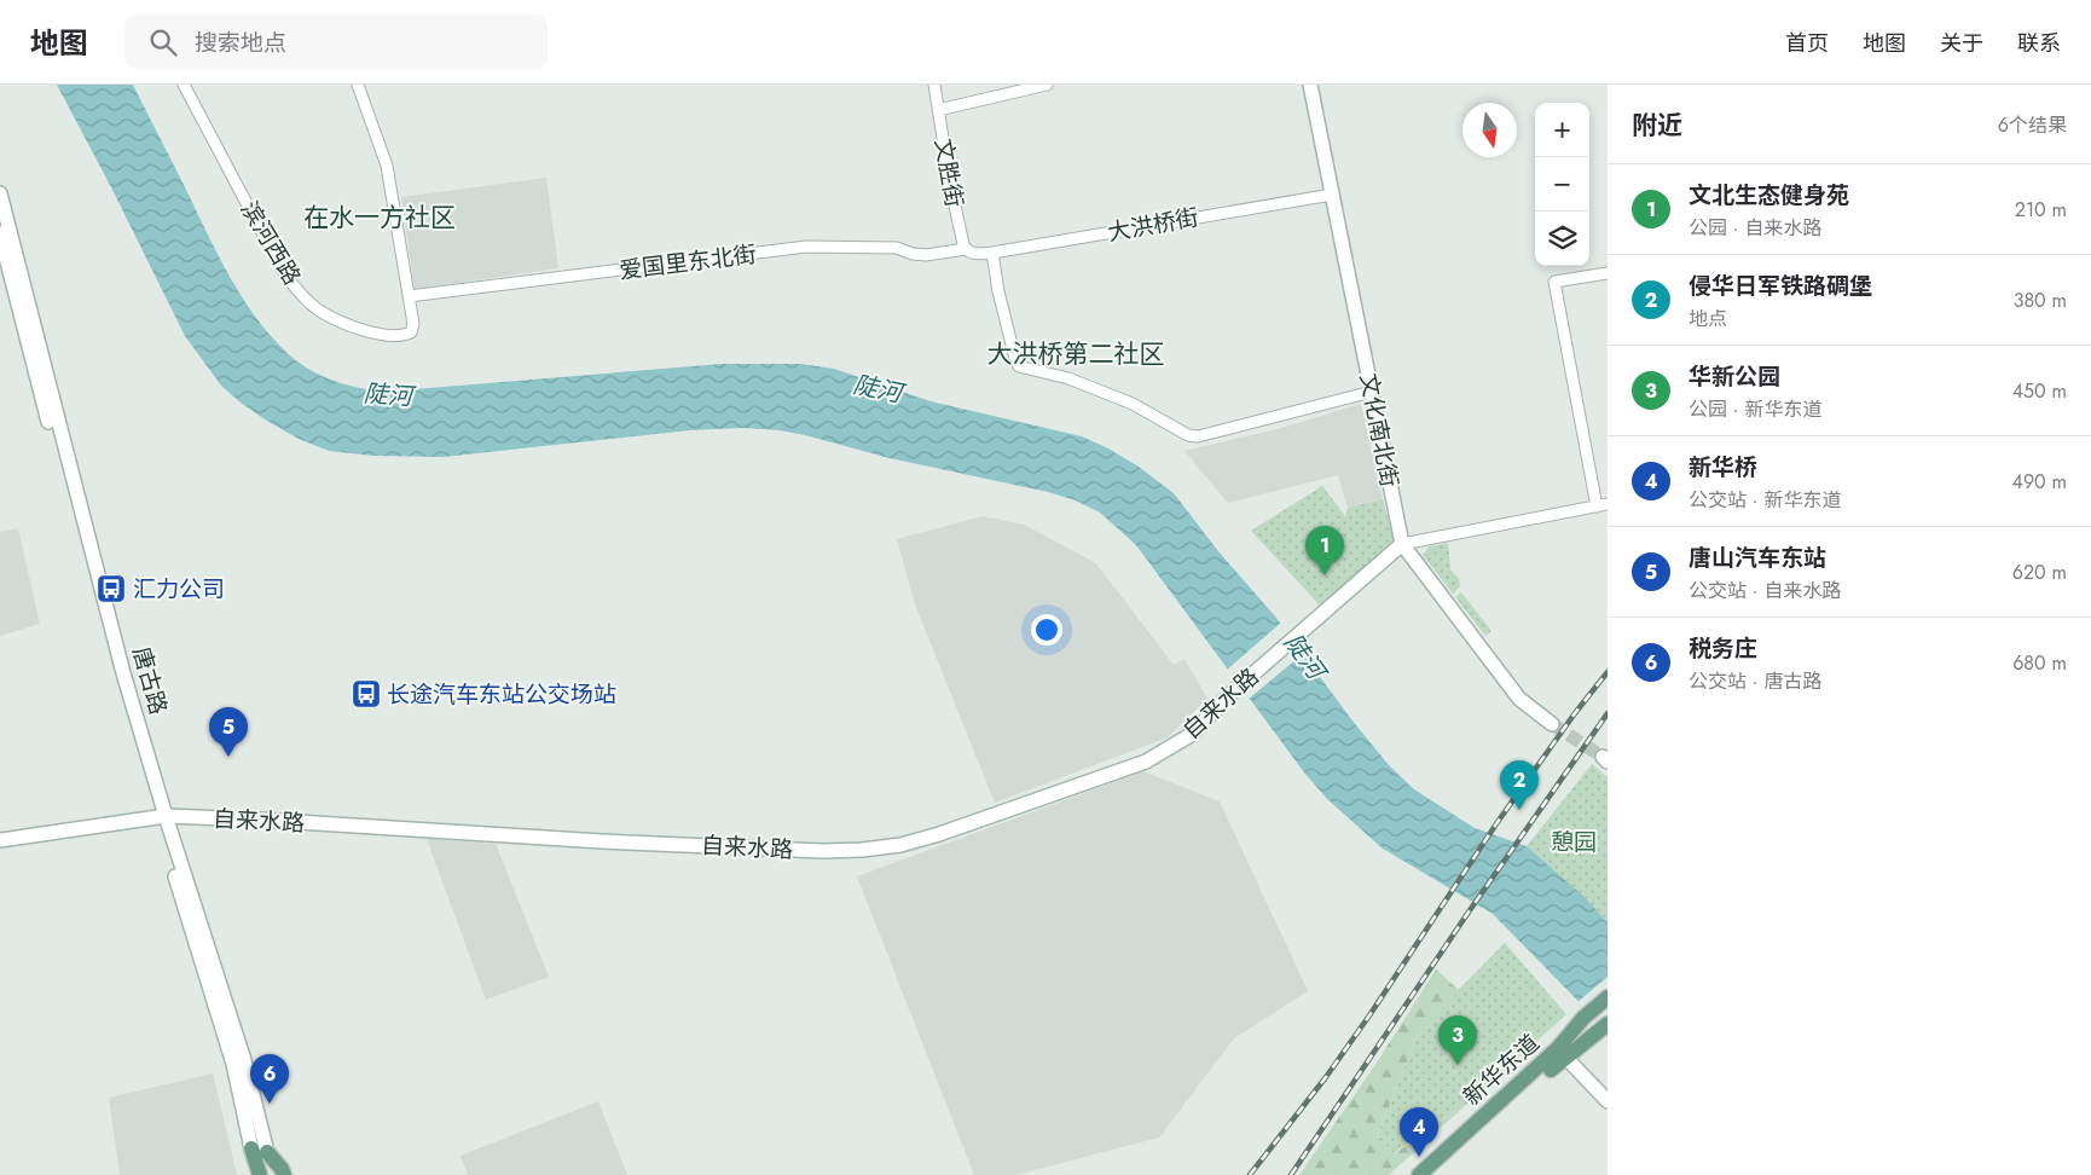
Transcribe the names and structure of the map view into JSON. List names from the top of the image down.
{
  "streets": {
    "main road": ["唐古路", "新华东道"],
    "street": [
      "文胜街",
      "大洪桥街",
      "滨河西路",
      "爱国里东北街",
      "文化南北街",
      "自来水路"
    ]
  },
  "crossings": [
    ["文胜街", "大洪桥街"],
    ["文胜街", "爱国里东北街"],
    ["大洪桥街", "爱国里东北街"],
    ["大洪桥街", "文化南北街"],
    ["滨河西路", "爱国里东北街"],
    ["文化南北街", "自来水路"],
    ["唐古路", "自来水路"]
  ],
  "districts": ["在水一方社区", "大洪桥第二社区"],
  "water": ["陡河"],
  "parks": ["憩园"],
  "places": {
    "bus stop": ["汇力公司", "长途汽车东站公交场站"]
  },
  "north": "bottom",
  "page": {
    "header": "地图",
    "search": "搜索地点",
    "nav": [
      "首页",
      "地图",
      "关于",
      "联系"
    ],
    "heading": ["附近", "6个结果"],
    "map_buttons": ["+", "−"],
    "list": [
      {
        "mark": "1",
        "name": "文北生态健身苑",
        "note": "公园 · 自来水路",
        "value": "210 m"
      },
      {
        "mark": "2",
        "name": "侵华日军铁路碉堡",
        "note": "地点",
        "value": "380 m"
      },
      {
        "mark": "3",
        "name": "华新公园",
        "note": "公园 · 新华东道",
        "value": "450 m"
      },
      {
        "mark": "4",
        "name": "新华桥",
        "note": "公交站 · 新华东道",
        "value": "490 m"
      },
      {
        "mark": "5",
        "name": "唐山汽车东站",
        "note": "公交站 · 自来水路",
        "value": "620 m"
      },
      {
        "mark": "6",
        "name": "税务庄",
        "note": "公交站 · 唐古路",
        "value": "680 m"
      }
    ],
    "pins": [
      "1",
      "5",
      "2",
      "3",
      "6",
      "4"
    ]
  }
}
